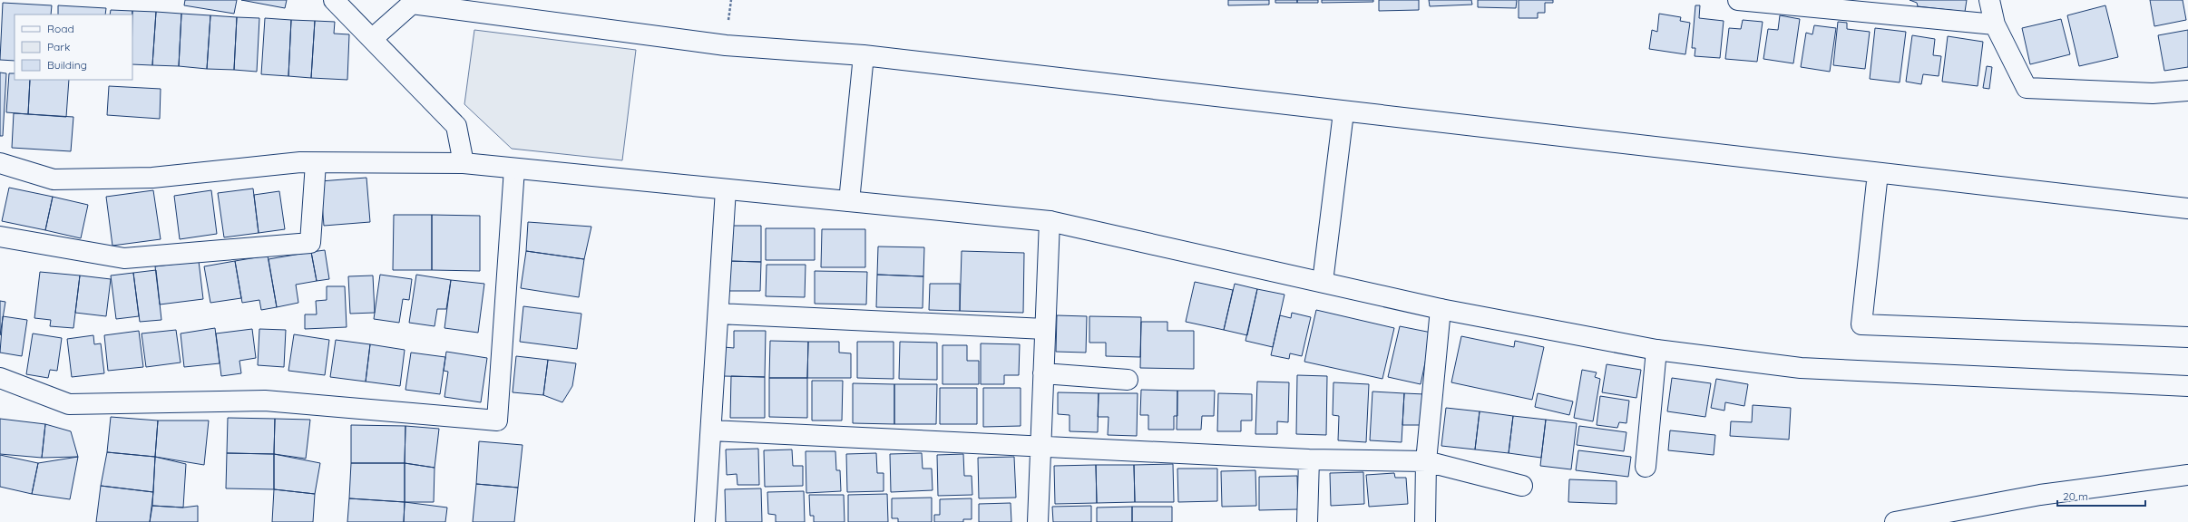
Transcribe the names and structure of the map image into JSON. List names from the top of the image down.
{
  "legend": ["Road", "Park", "Building"],
  "scale_bar": "20 m"
}
